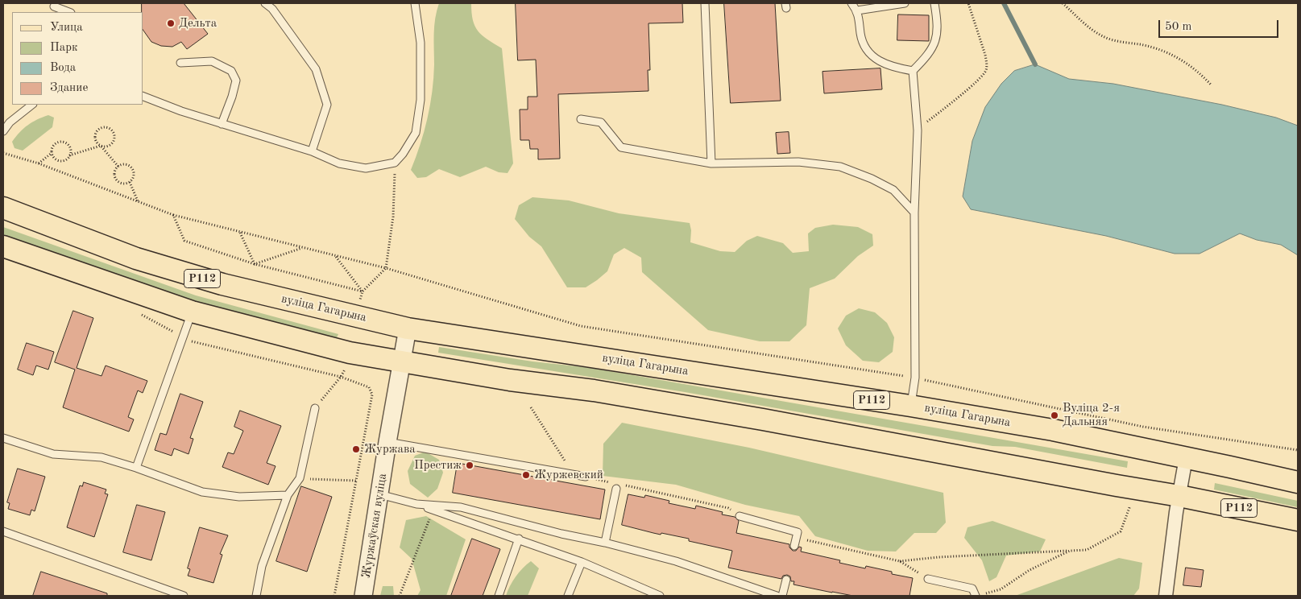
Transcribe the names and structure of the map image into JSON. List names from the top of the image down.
{
  "streets": {
    "main road": ["Р112", "вуліца Гагарына"],
    "street": ["Журжаўская вуліца"]
  },
  "crossings": [
    ["Р112", "Журжаўская вуліца"],
    ["вуліца Гагарына", "Журжаўская вуліца"]
  ],
  "places": [
    "Дельта",
    "Вуліца 2-я Дальняя",
    "Журжава",
    "Престиж",
    "Журжевский"
  ],
  "legend": [
    "Улица",
    "Парк",
    "Вода",
    "Здание"
  ],
  "scale_bar": "50 m"
}
